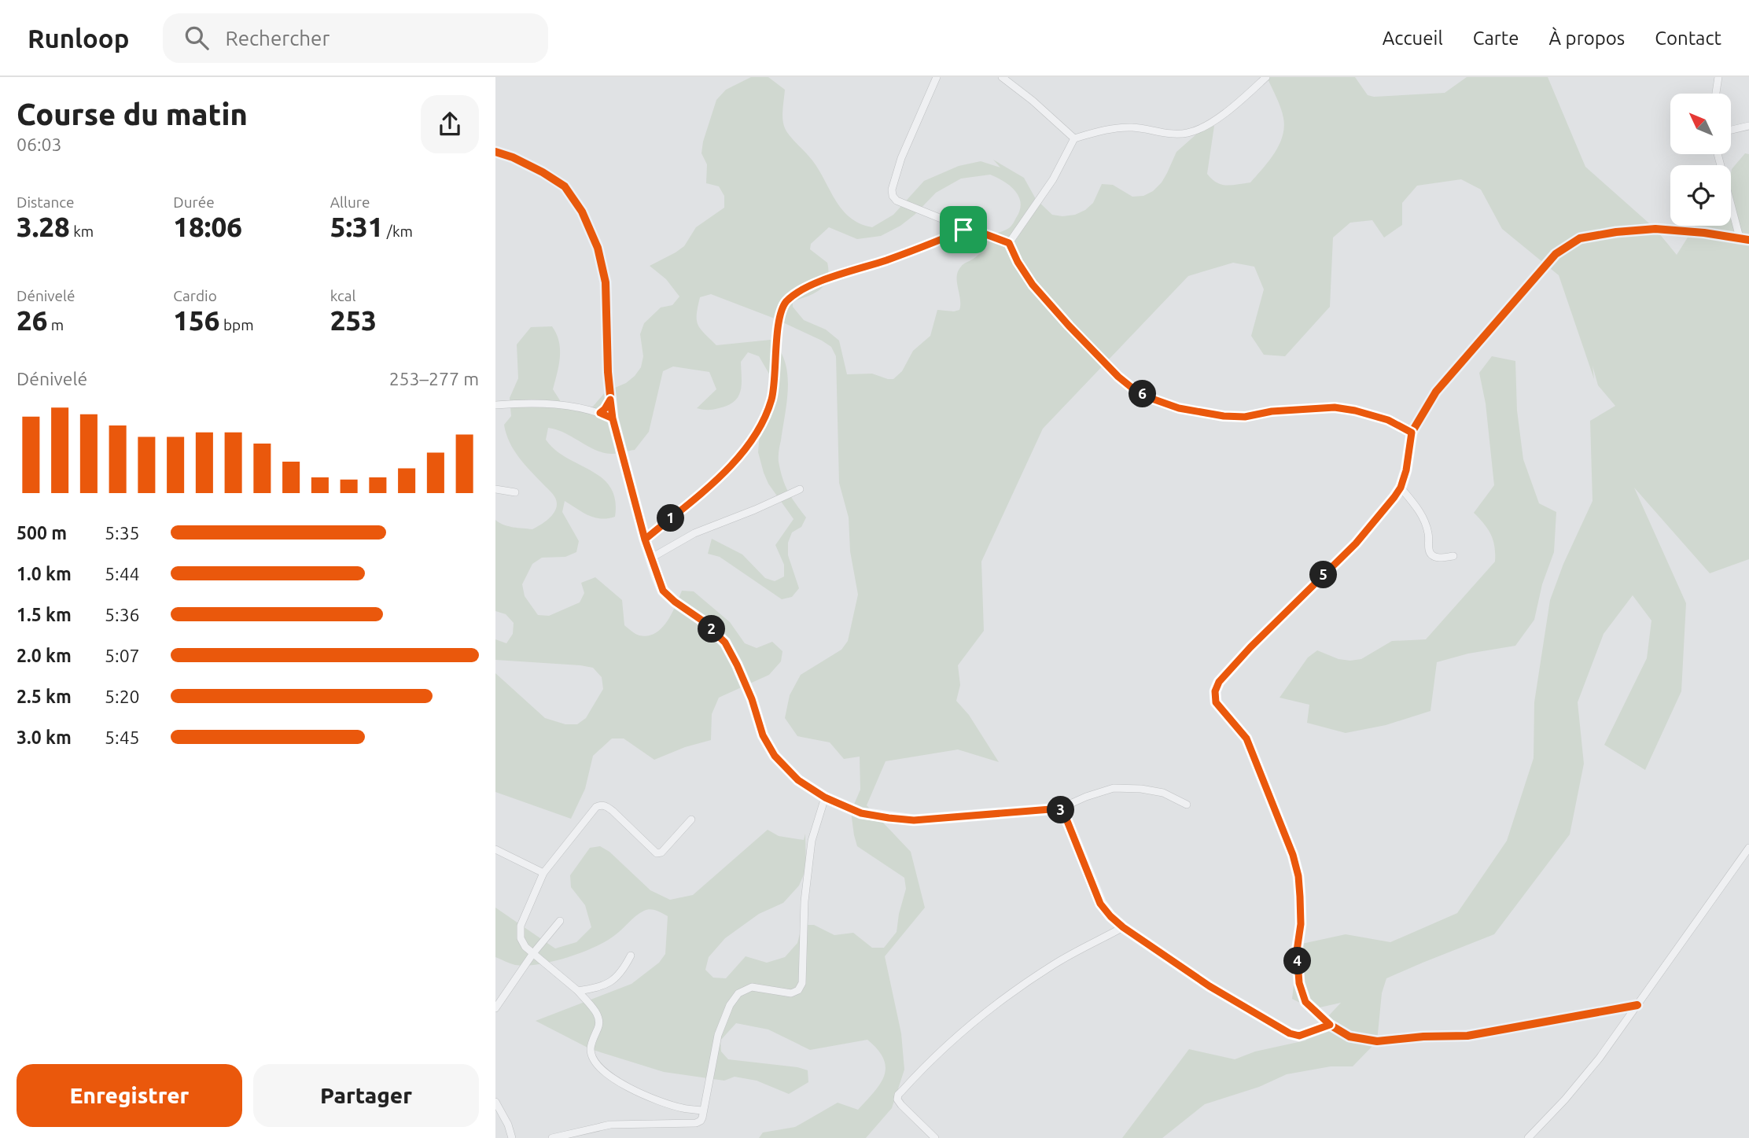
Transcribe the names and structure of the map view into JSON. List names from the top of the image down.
{
  "north": "top left",
  "page": {
    "header": "Runloop",
    "search": "Rechercher",
    "nav": [
      "Accueil",
      "Carte",
      "À propos",
      "Contact"
    ],
    "heading": ["Course du matin", "06:03"],
    "stats": [
      ["Distance", "3.28 km"],
      ["Durée", "18:06"],
      ["Allure", "5:31 /km"],
      ["Dénivelé", "26 m"],
      ["Cardio", "156 bpm"],
      ["kcal", "253"]
    ],
    "chart": ["Dénivelé", "253–277 m"],
    "pins": [
      "6",
      "1",
      "5",
      "2",
      "3",
      "4"
    ],
    "list": [
      {
        "name": "500 m",
        "note": "5:35"
      },
      {
        "name": "1.0 km",
        "note": "5:44"
      },
      {
        "name": "1.5 km",
        "note": "5:36"
      },
      {
        "name": "2.0 km",
        "note": "5:07"
      },
      {
        "name": "2.5 km",
        "note": "5:20"
      },
      {
        "name": "3.0 km",
        "note": "5:45"
      }
    ],
    "buttons": ["Enregistrer", "Partager"]
  }
}
